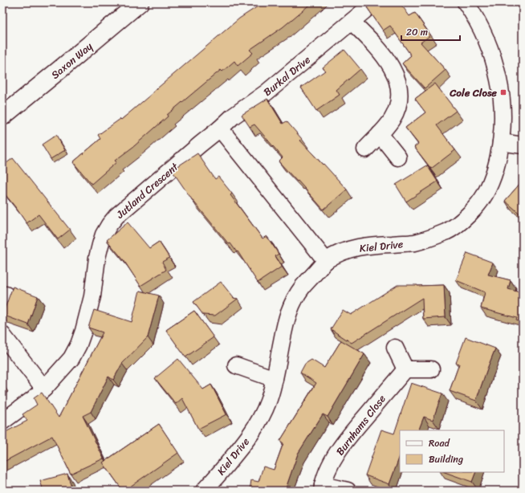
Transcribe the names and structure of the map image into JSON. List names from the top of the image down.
{
  "streets": {
    "street": [
      "Saxon Way",
      "Burkal Drive",
      "Jutland Crescent",
      "Kiel Drive",
      "Burnhams Close"
    ]
  },
  "crossings": [
    ["Burkal Drive", "Jutland Crescent"]
  ],
  "places": {
    "transit": ["Cole Close"]
  },
  "legend": ["Road", "Building"],
  "scale_bar": "20 m"
}
